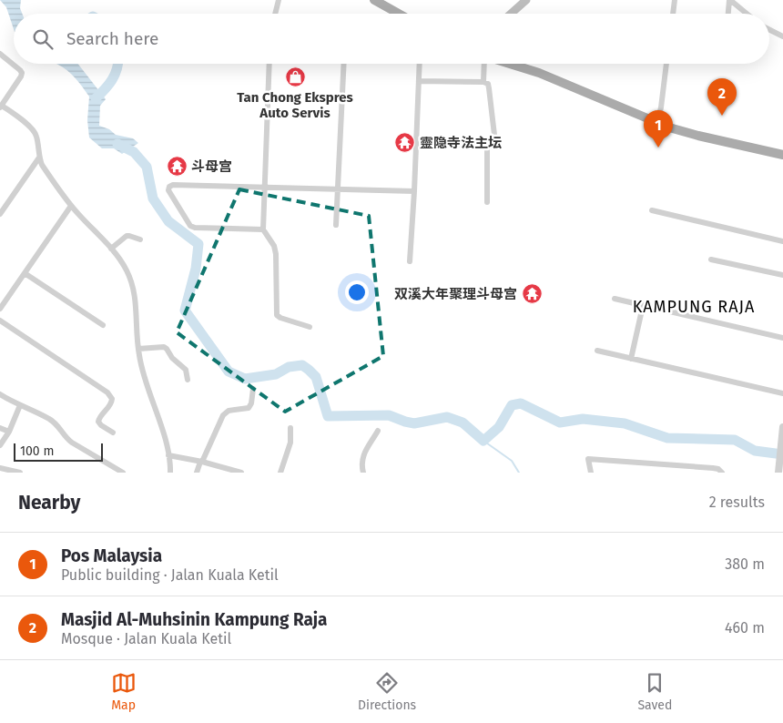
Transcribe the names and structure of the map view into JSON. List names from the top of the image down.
{
  "districts": ["KAMPUNG RAJA"],
  "places": {
    "shop": ["Tan Chong Ekspres Auto Servis"],
    "temple": ["靈隐寺法主坛", "斗母宫", "双溪大年聚理斗母宫"]
  },
  "scale_bar": "100 m",
  "page": {
    "search": "Search here",
    "pins": ["2", "1"],
    "scale": "100 m",
    "heading": ["Nearby", "2 results"],
    "list": [
      {
        "mark": "1",
        "name": "Pos Malaysia",
        "note": "Public building · Jalan Kuala Ketil",
        "value": "380 m"
      },
      {
        "mark": "2",
        "name": "Masjid Al-Muhsinin Kampung Raja",
        "note": "Mosque · Jalan Kuala Ketil",
        "value": "460 m"
      }
    ],
    "nav": ["Map", "Directions", "Saved"]
  }
}
